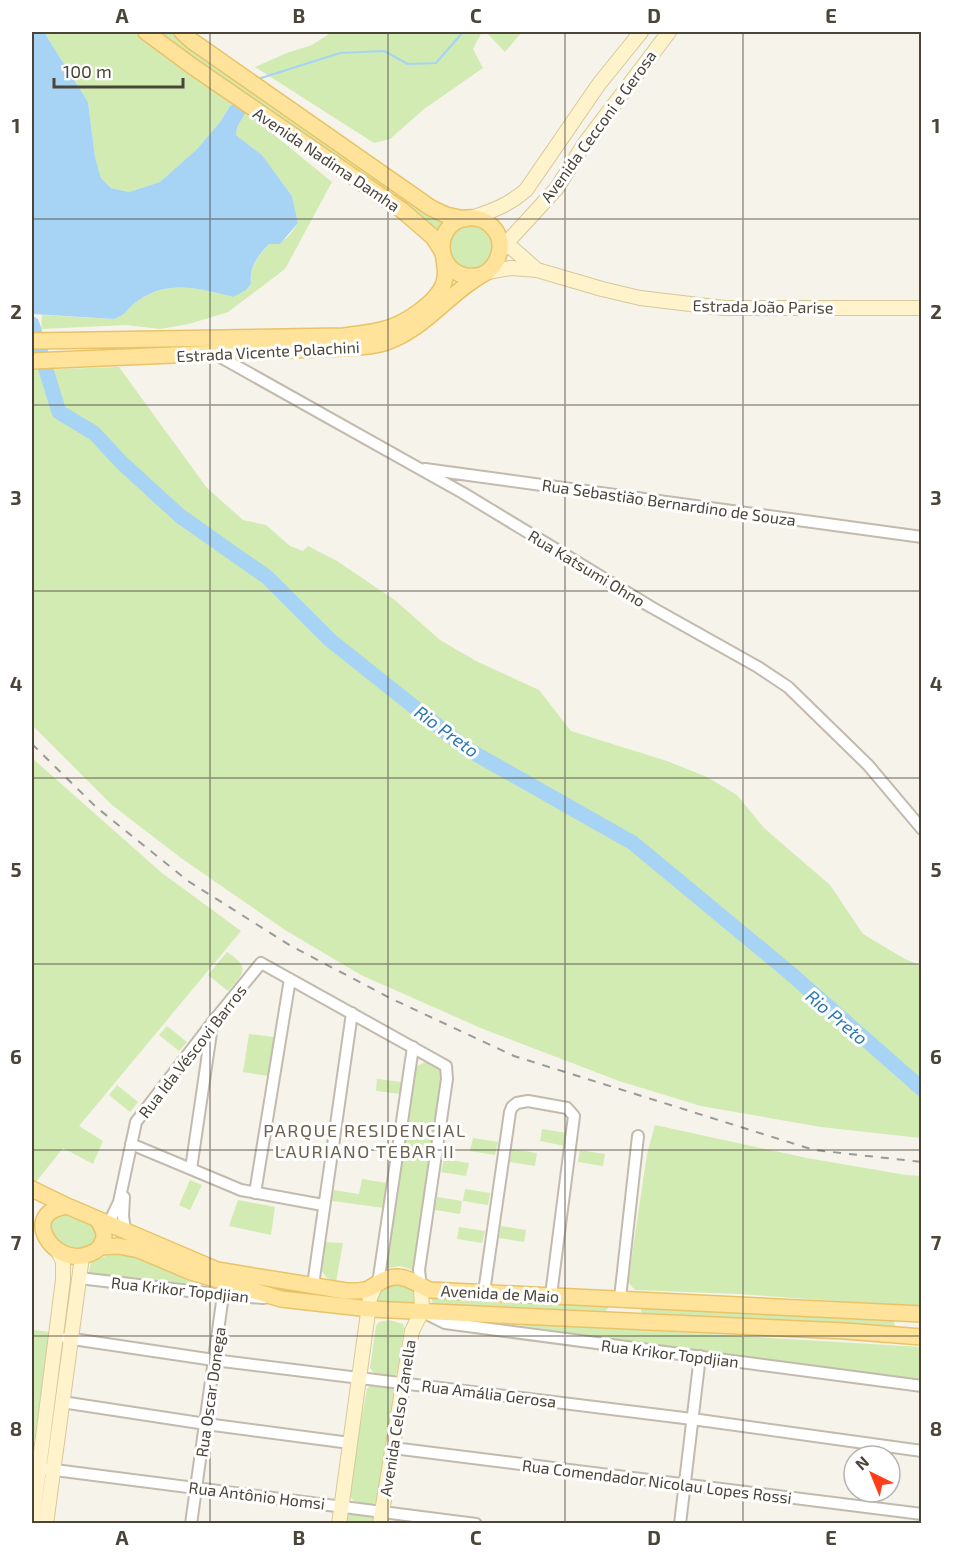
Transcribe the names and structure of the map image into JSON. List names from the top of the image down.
{
  "streets": {
    "main road": [
      "Avenida Cecconi e Gerosa",
      "Avenida Nadima Damha",
      "Estrada João Parise",
      "Estrada Vicente Polachini",
      "Avenida de Maio",
      "Avenida Celso Zanella"
    ],
    "street": [
      "Rua Sebastião Bernardino de Souza",
      "Rua Katsumi Ohno",
      "Rua Ida Véscovi Barros",
      "Rua Krikor Topdjian",
      "Rua Oscar Donega",
      "Rua Amália Gerosa",
      "Rua Comendador Nicolau Lopes Rossi",
      "Rua Antônio Homsi"
    ]
  },
  "crossings": [
    ["Avenida Cecconi e Gerosa", "Avenida Nadima Damha"],
    ["Avenida Cecconi e Gerosa", "Estrada João Parise"],
    ["Avenida Cecconi e Gerosa", "Estrada Vicente Polachini"],
    ["Avenida Nadima Damha", "Estrada João Parise"],
    ["Avenida Nadima Damha", "Estrada Vicente Polachini"],
    ["Estrada João Parise", "Estrada Vicente Polachini"],
    ["Estrada Vicente Polachini", "Rua Katsumi Ohno"],
    ["Rua Sebastião Bernardino de Souza", "Rua Katsumi Ohno"],
    ["Rua Ida Véscovi Barros", "Avenida de Maio"],
    ["Rua Krikor Topdjian", "Avenida de Maio"],
    ["Rua Krikor Topdjian", "Rua Oscar Donega"],
    ["Rua Krikor Topdjian", "Avenida Celso Zanella"],
    ["Avenida de Maio", "Avenida Celso Zanella"],
    ["Rua Oscar Donega", "Rua Amália Gerosa"],
    ["Rua Oscar Donega", "Rua Antônio Homsi"],
    ["Rua Amália Gerosa", "Avenida Celso Zanella"],
    ["Avenida Celso Zanella", "Rua Comendador Nicolau Lopes Rossi"],
    ["Avenida Celso Zanella", "Rua Antônio Homsi"]
  ],
  "districts": ["PARQUE RESIDENCIAL LAURIANO TEBAR II"],
  "water": ["Rio Preto"],
  "scale_bar": "100 m",
  "north": "top left",
  "grid": {
    "columns": [
      "A",
      "B",
      "C",
      "D",
      "E"
    ],
    "rows": [
      "1",
      "2",
      "3",
      "4",
      "5",
      "6",
      "7",
      "8"
    ]
  }
}
